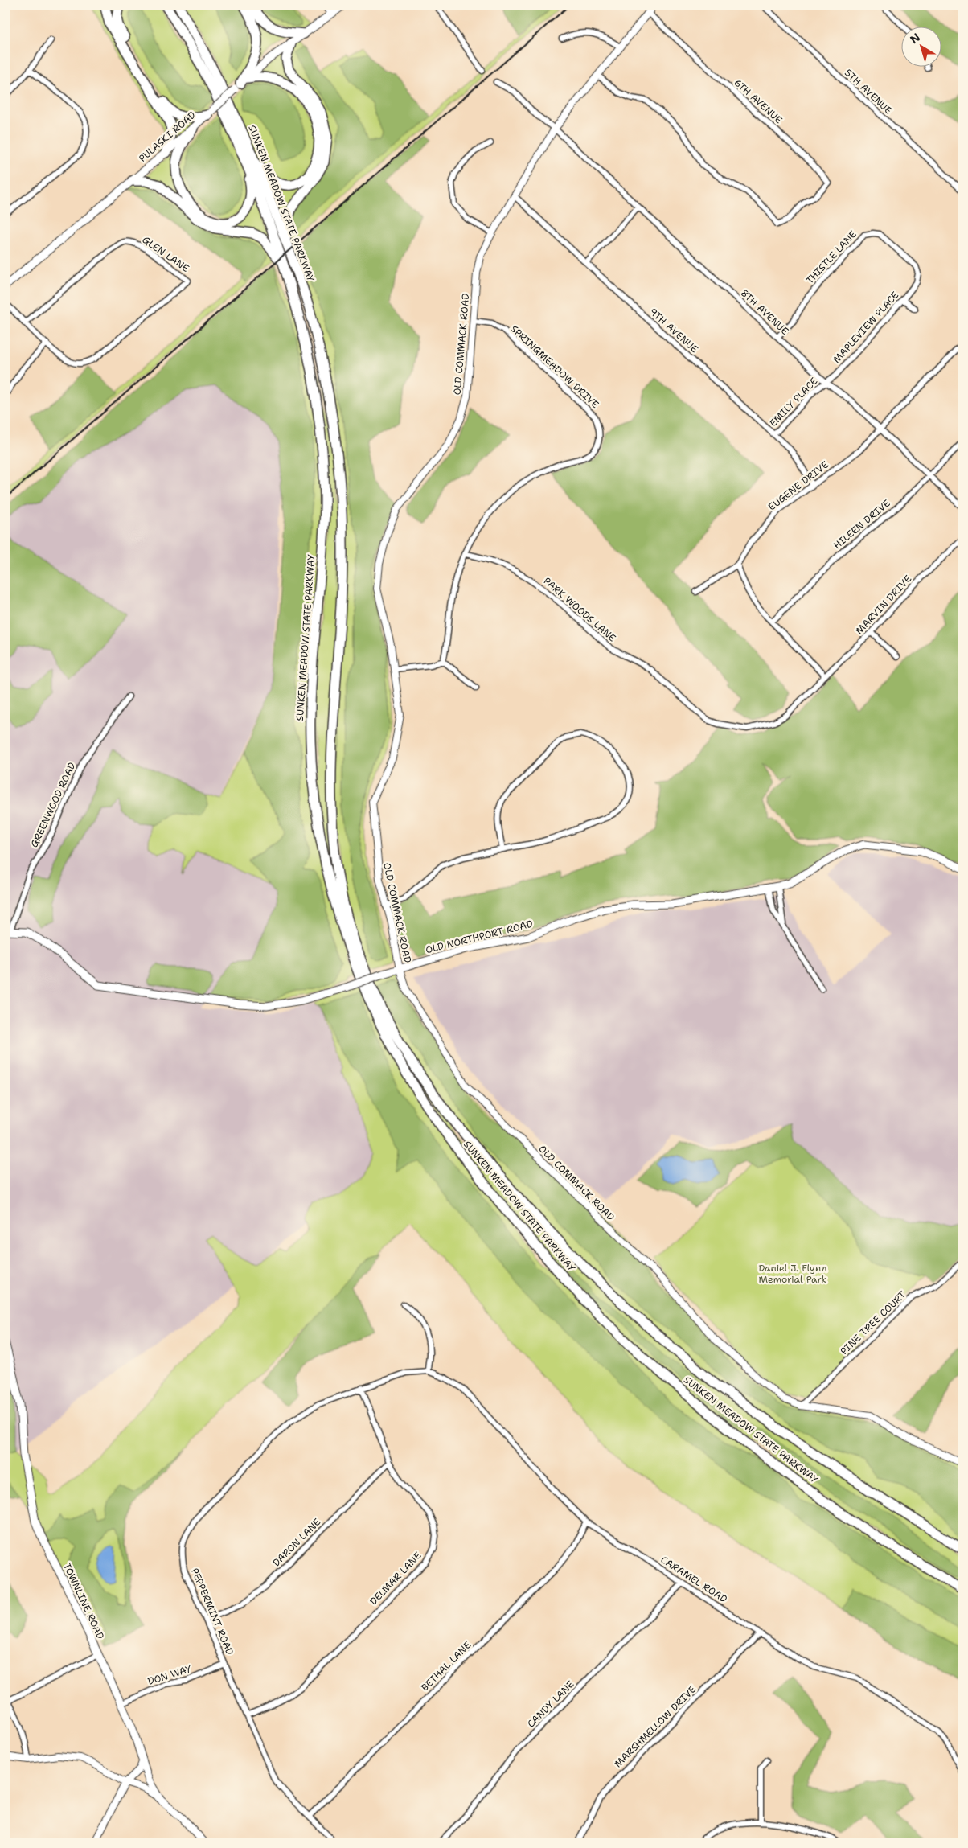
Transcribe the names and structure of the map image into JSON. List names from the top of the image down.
{
  "streets": {
    "highway": ["SUNKEN MEADOW STATE PARKWAY"],
    "main road": ["PULASKI ROAD", "OLD NORTHPORT ROAD", "TOWNLINE ROAD"],
    "street": [
      "5TH AVENUE",
      "6TH AVENUE",
      "GLEN LANE",
      "THISTLE LANE",
      "8TH AVENUE",
      "MAPLEVIEW PLACE",
      "9TH AVENUE",
      "OLD COMMACK ROAD",
      "SPRINGMEADOW DRIVE",
      "EMILY PLACE",
      "EUGENE DRIVE",
      "HILEEN DRIVE",
      "MARVIN DRIVE",
      "PARK WOODS LANE",
      "GREENWOOD ROAD",
      "PINE TREE COURT",
      "DARON LANE",
      "DELMAR LANE",
      "CARAMEL ROAD",
      "PEPPERMINT ROAD",
      "BETHAL LANE",
      "DON WAY",
      "CANDY LANE",
      "MARSHMELLOW DRIVE"
    ]
  },
  "crossings": [
    ["6TH AVENUE", "OLD COMMACK ROAD"],
    ["THISTLE LANE", "8TH AVENUE"],
    ["THISTLE LANE", "MAPLEVIEW PLACE"],
    ["8TH AVENUE", "MAPLEVIEW PLACE"],
    ["8TH AVENUE", "OLD COMMACK ROAD"],
    ["8TH AVENUE", "EMILY PLACE"],
    ["8TH AVENUE", "EUGENE DRIVE"],
    ["8TH AVENUE", "HILEEN DRIVE"],
    ["MAPLEVIEW PLACE", "EMILY PLACE"],
    ["9TH AVENUE", "OLD COMMACK ROAD"],
    ["9TH AVENUE", "EMILY PLACE"],
    ["9TH AVENUE", "EUGENE DRIVE"],
    ["OLD COMMACK ROAD", "SPRINGMEADOW DRIVE"],
    ["OLD COMMACK ROAD", "OLD NORTHPORT ROAD"],
    ["OLD COMMACK ROAD", "PINE TREE COURT"],
    ["SPRINGMEADOW DRIVE", "PARK WOODS LANE"],
    ["MARVIN DRIVE", "PARK WOODS LANE"],
    ["GREENWOOD ROAD", "OLD NORTHPORT ROAD"],
    ["DARON LANE", "DELMAR LANE"],
    ["DARON LANE", "PEPPERMINT ROAD"],
    ["DELMAR LANE", "PEPPERMINT ROAD"],
    ["CARAMEL ROAD", "PEPPERMINT ROAD"],
    ["CARAMEL ROAD", "BETHAL LANE"],
    ["CARAMEL ROAD", "CANDY LANE"],
    ["CARAMEL ROAD", "MARSHMELLOW DRIVE"],
    ["TOWNLINE ROAD", "DON WAY"],
    ["PEPPERMINT ROAD", "BETHAL LANE"],
    ["PEPPERMINT ROAD", "DON WAY"]
  ],
  "parks": ["Daniel J. Flynn Memorial Park"],
  "north": "top left"
}
